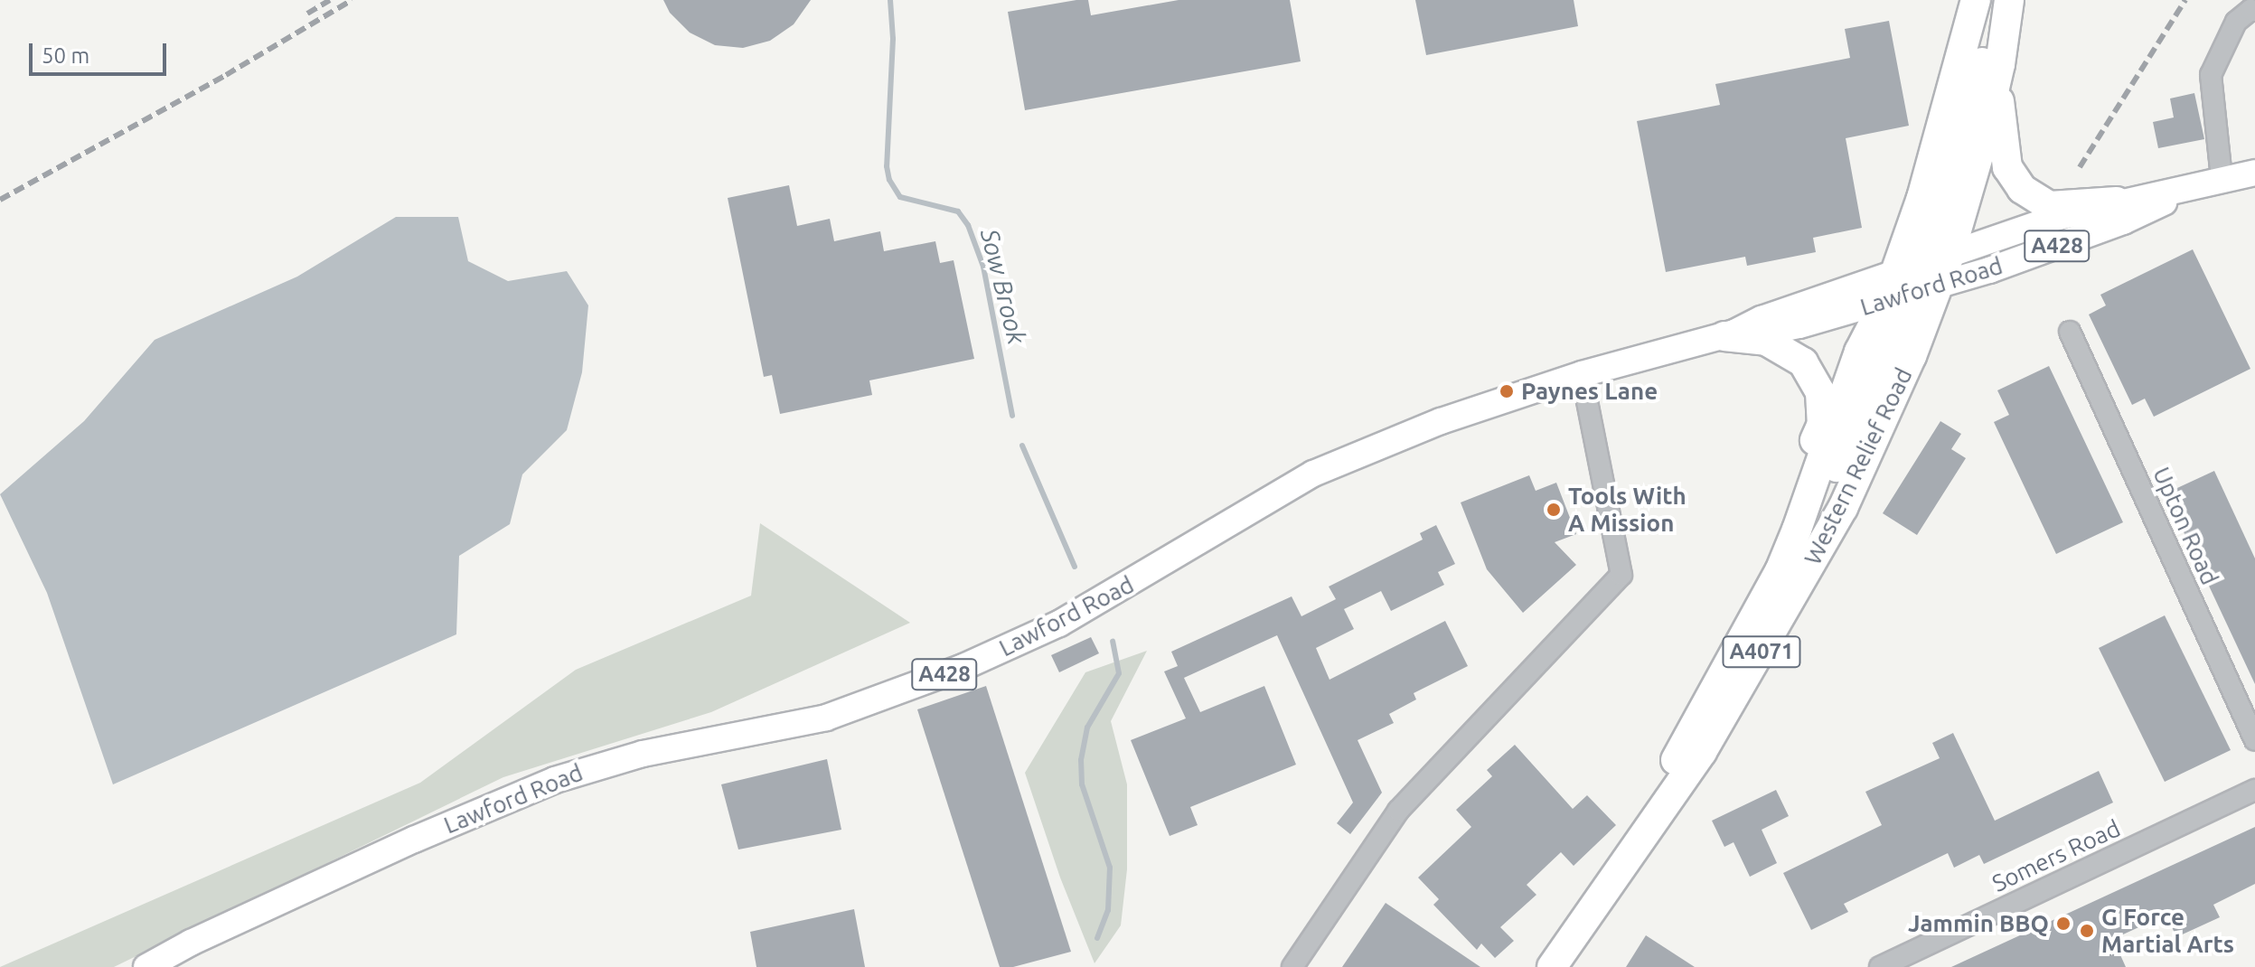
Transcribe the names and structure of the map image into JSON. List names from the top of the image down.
{
  "streets": {
    "highway": ["Western Relief Road", "A4071"],
    "main road": ["A428", "Lawford Road"],
    "street": ["Upton Road", "Somers Road"]
  },
  "crossings": [
    ["Lawford Road", "Western Relief Road"]
  ],
  "water": ["Sow Brook"],
  "places": [
    "Paynes Lane",
    "Tools With A Mission",
    "Jammin BBQ",
    "G Force Martial Arts"
  ],
  "scale_bar": "50 m"
}
